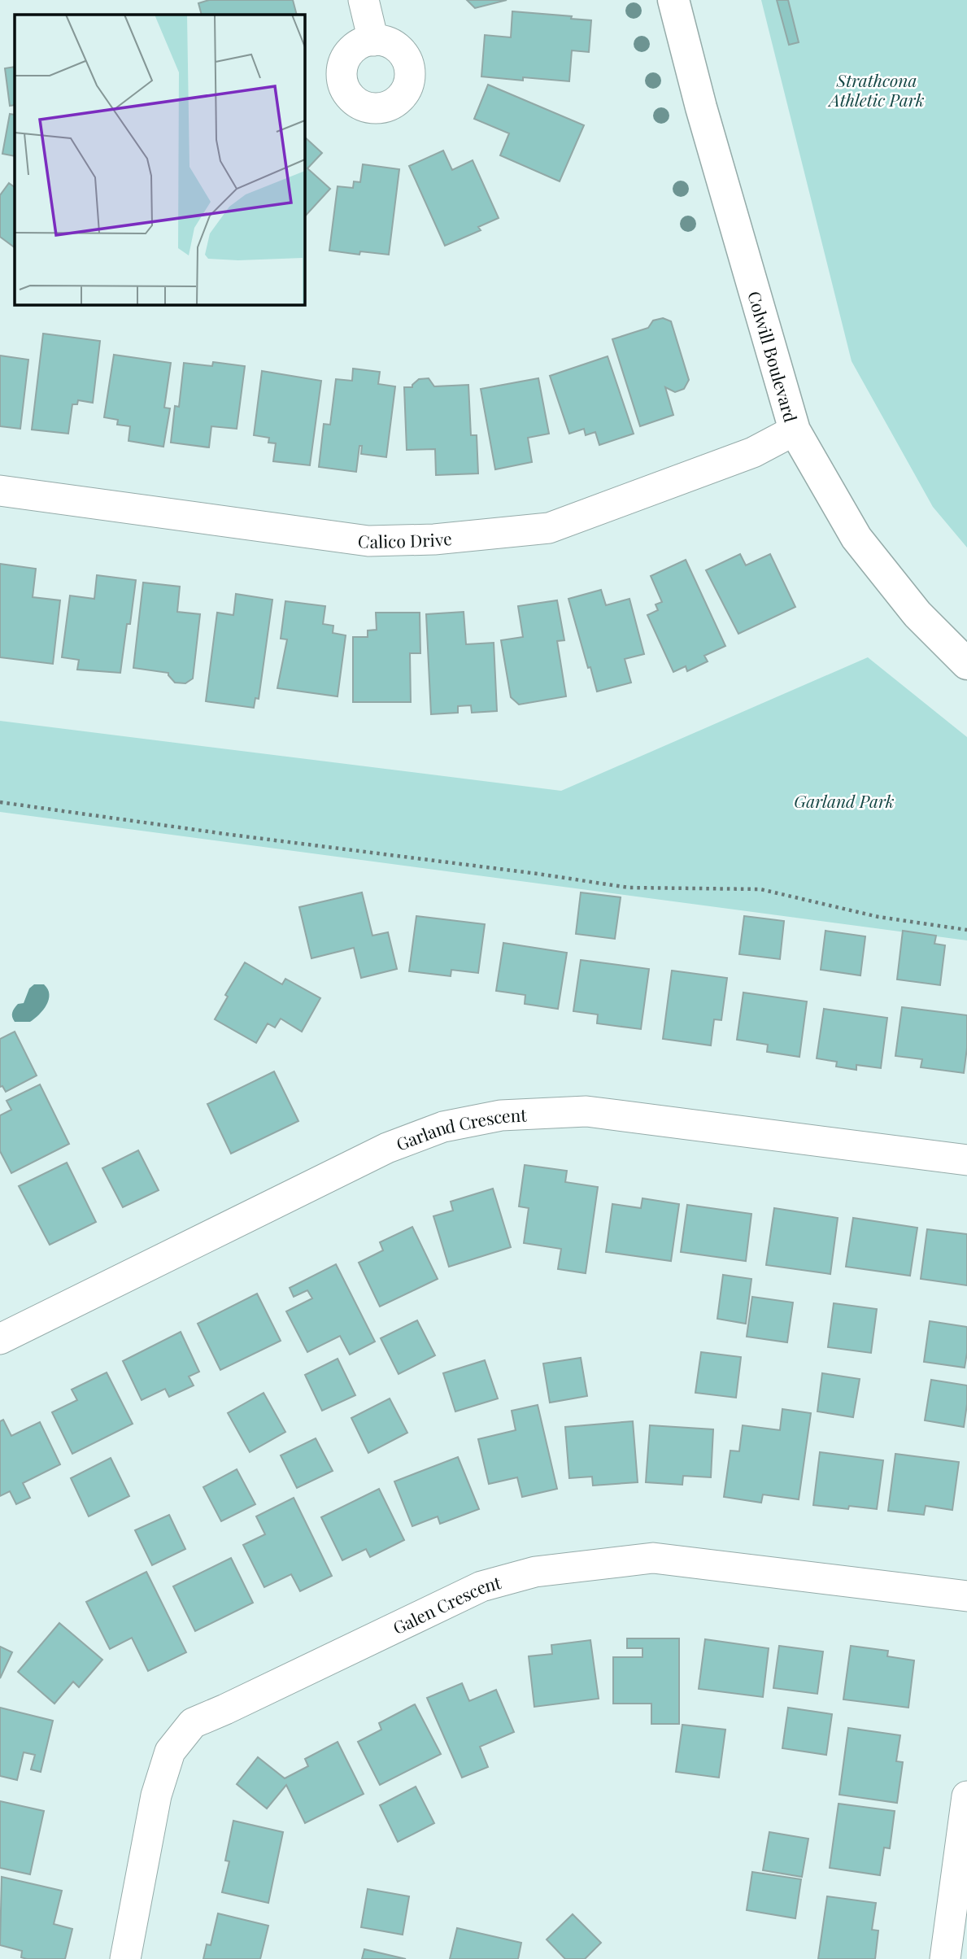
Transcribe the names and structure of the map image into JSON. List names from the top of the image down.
{
  "streets": {
    "street": [
      "Colwill Boulevard",
      "Calico Drive",
      "Garland Crescent",
      "Galen Crescent"
    ]
  },
  "crossings": [
    ["Colwill Boulevard", "Calico Drive"]
  ],
  "parks": ["Strathcona Athletic Park", "Garland Park"]
}
